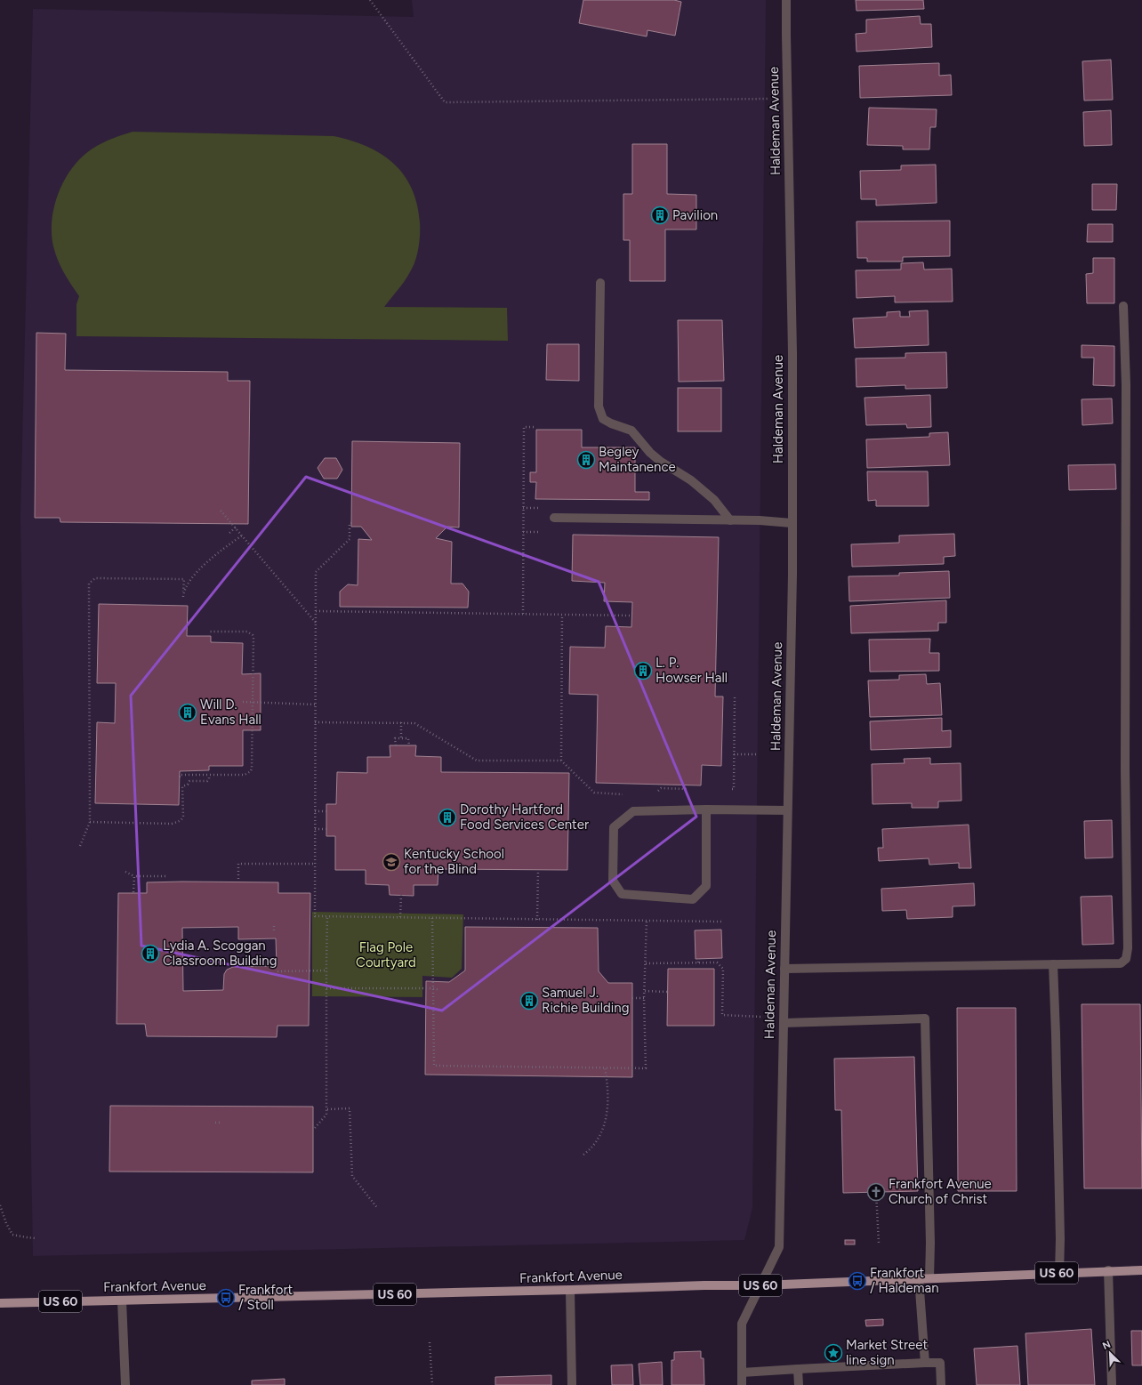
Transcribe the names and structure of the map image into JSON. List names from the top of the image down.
{
  "streets": {
    "main road": ["US 60", "Frankfort Avenue"],
    "street": ["Haldeman Avenue"]
  },
  "crossings": [
    ["Haldeman Avenue", "Frankfort Avenue"]
  ],
  "parks": ["Flag Pole Courtyard"],
  "places": {
    "building": [
      "Pavilion",
      "Begley Maintanence",
      "L. P. Howser Hall",
      "Will D. Evans Hall",
      "Dorothy Hartford Food Services Center",
      "Lydia A. Scoggan Classroom Building",
      "Samuel J. Richie Building"
    ],
    "school or university": ["Kentucky School for the Blind"],
    "church": ["Frankfort Avenue Church of Christ"],
    "bus stop": ["Frankfort / Haldeman", "Frankfort / Stoll"],
    "place": ["Market Street line sign"]
  },
  "north": "top left"
}
